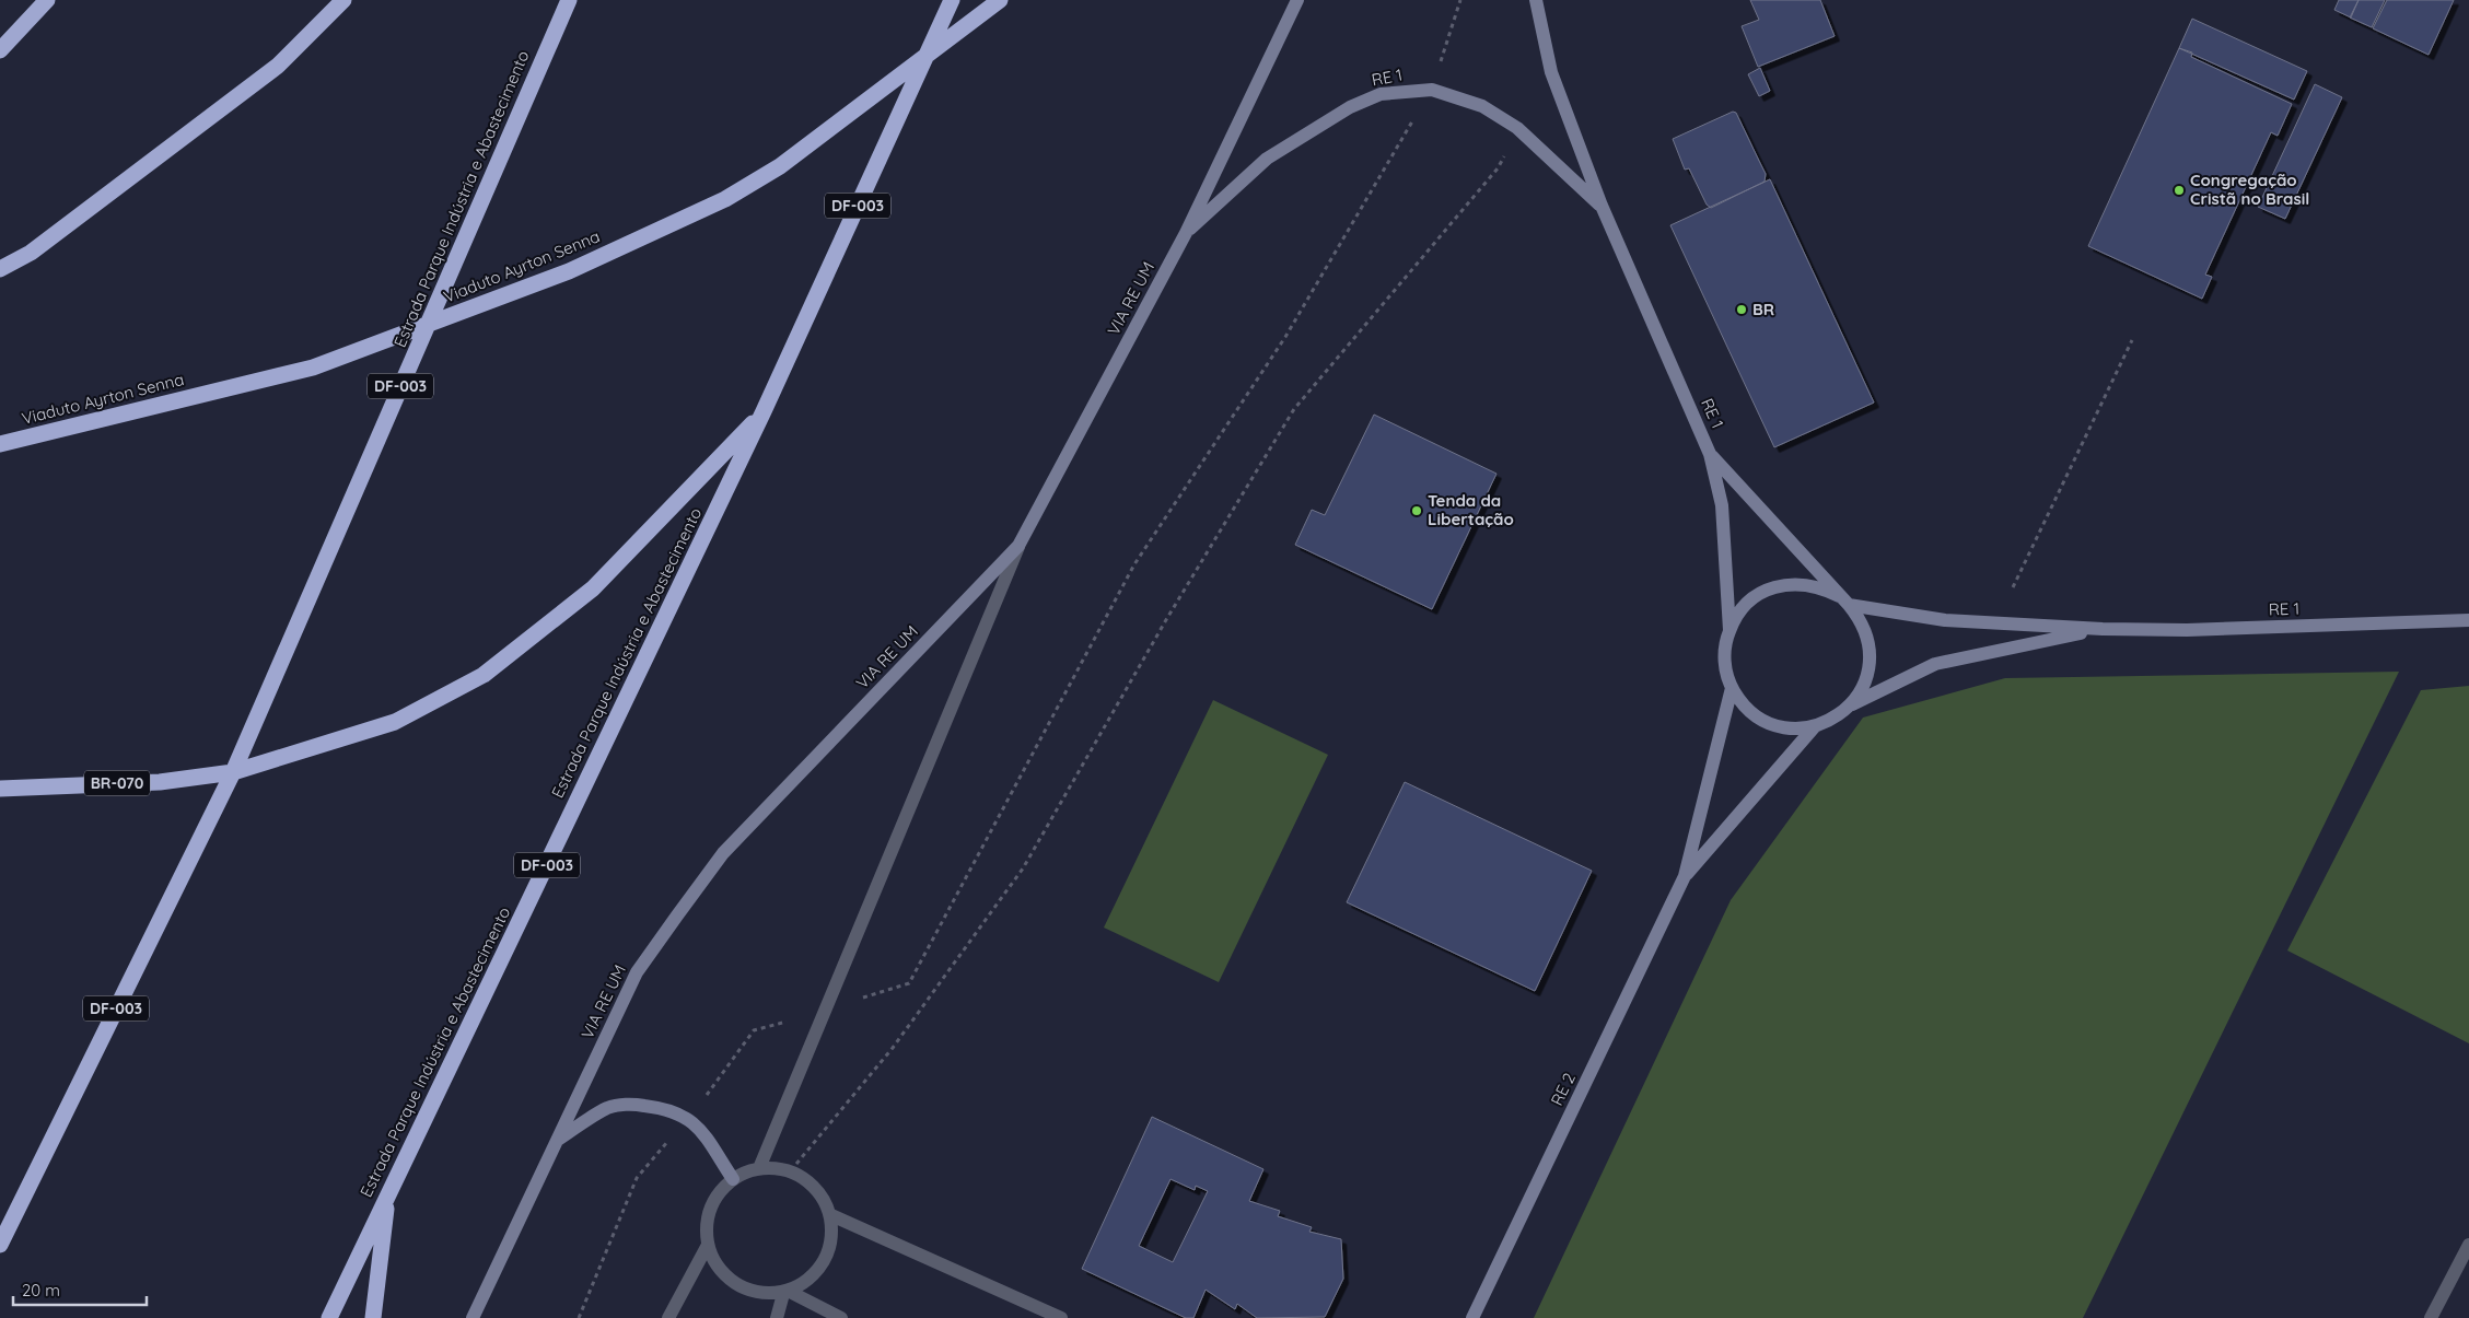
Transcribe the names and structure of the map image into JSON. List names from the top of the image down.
{
  "streets": {
    "highway": [
      "Estrada Parque Indústria e Abastecimento",
      "DF-003",
      "Viaduto Ayrton Senna",
      "BR-070"
    ],
    "street": ["RE 1", "VIA RE UM", "RE 2"]
  },
  "crossings": [
    ["RE 1", "VIA RE UM"],
    ["RE 1", "RE 2"],
    ["Estrada Parque Indústria e Abastecimento", "BR-070"]
  ],
  "places": ["Congregação Cristã no Brasil", "BR", "Tenda da Libertação"],
  "scale_bar": "20 m"
}
